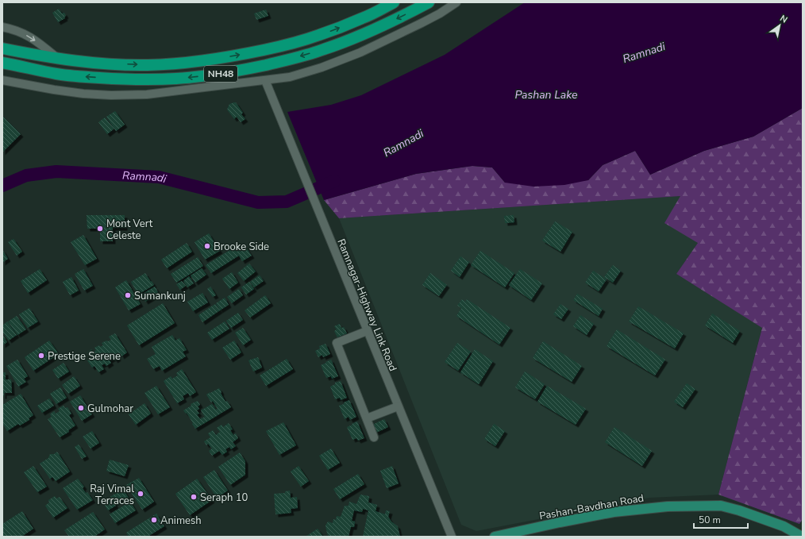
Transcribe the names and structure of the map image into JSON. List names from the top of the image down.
{
  "streets": {
    "highway": ["NH48"],
    "main road": ["Pashan-Bavdhan Road"],
    "street": ["Ramnagar-Highway Link Road"]
  },
  "water": ["Ramnadi", "Pashan Lake"],
  "places": [
    "Mont Vert Celeste",
    "Brooke Side",
    "Sumankunj",
    "Prestige Serene",
    "Gulmohar",
    "Raj Vimal Terraces",
    "Seraph 10",
    "Animesh"
  ],
  "scale_bar": "50 m",
  "north": "top right"
}
